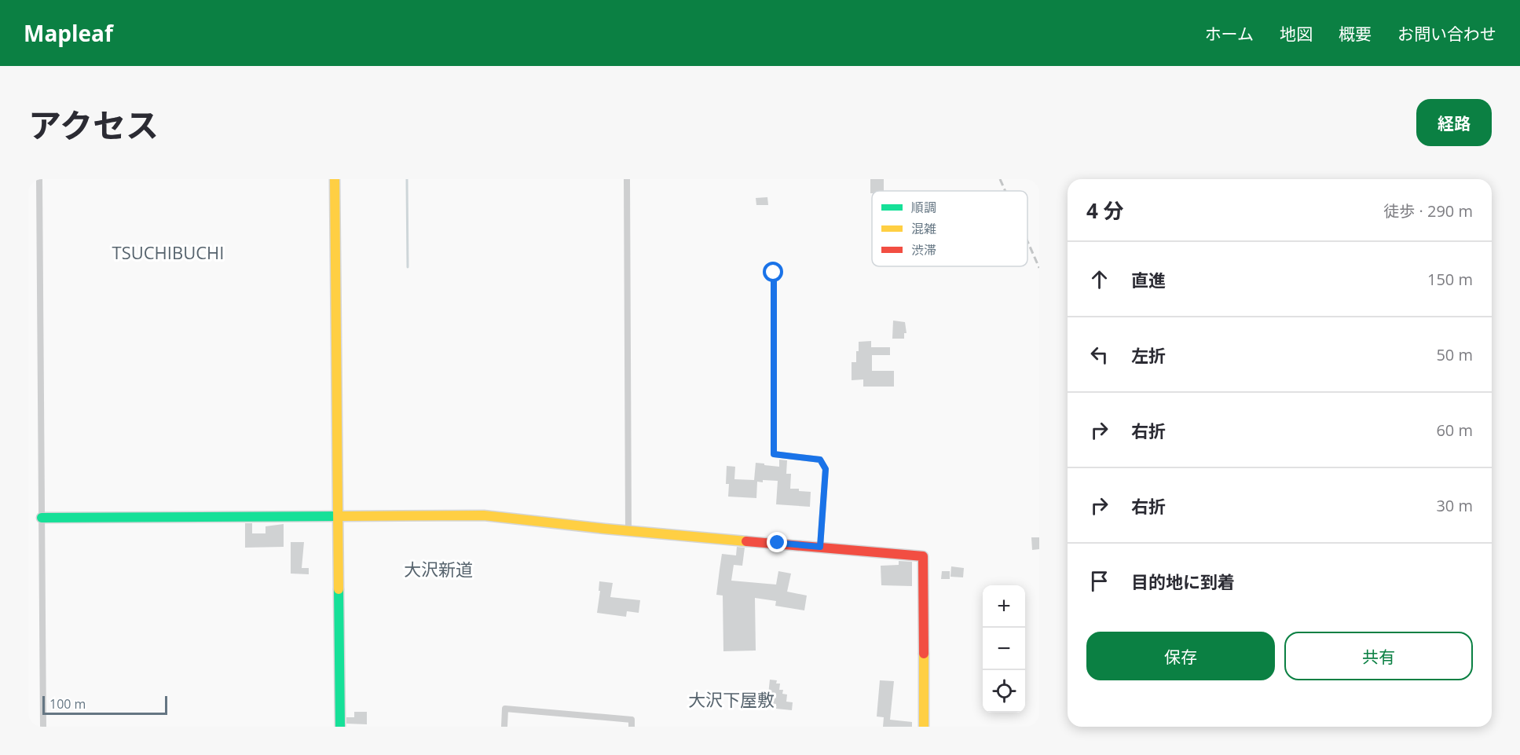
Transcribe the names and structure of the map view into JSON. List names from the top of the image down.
{
  "districts": ["TSUCHIBUCHI", "大沢新道", "大沢下屋敷"],
  "legend": ["順調", "混雑", "渋滞"],
  "scale_bar": "100 m",
  "page": {
    "header": "Mapleaf",
    "nav": [
      "ホーム",
      "地図",
      "概要",
      "お問い合わせ"
    ],
    "title": "アクセス",
    "buttons": [
      "経路",
      ["保存", "共有"]
    ],
    "heading": ["4 分", "徒歩 · 290 m"],
    "list": [
      ["直進", "150 m"],
      ["左折", "50 m"],
      ["右折", "60 m"],
      ["右折", "30 m"],
      "目的地に到着"
    ],
    "map_buttons": ["+", "−"],
    "scale": "100 m"
  }
}
